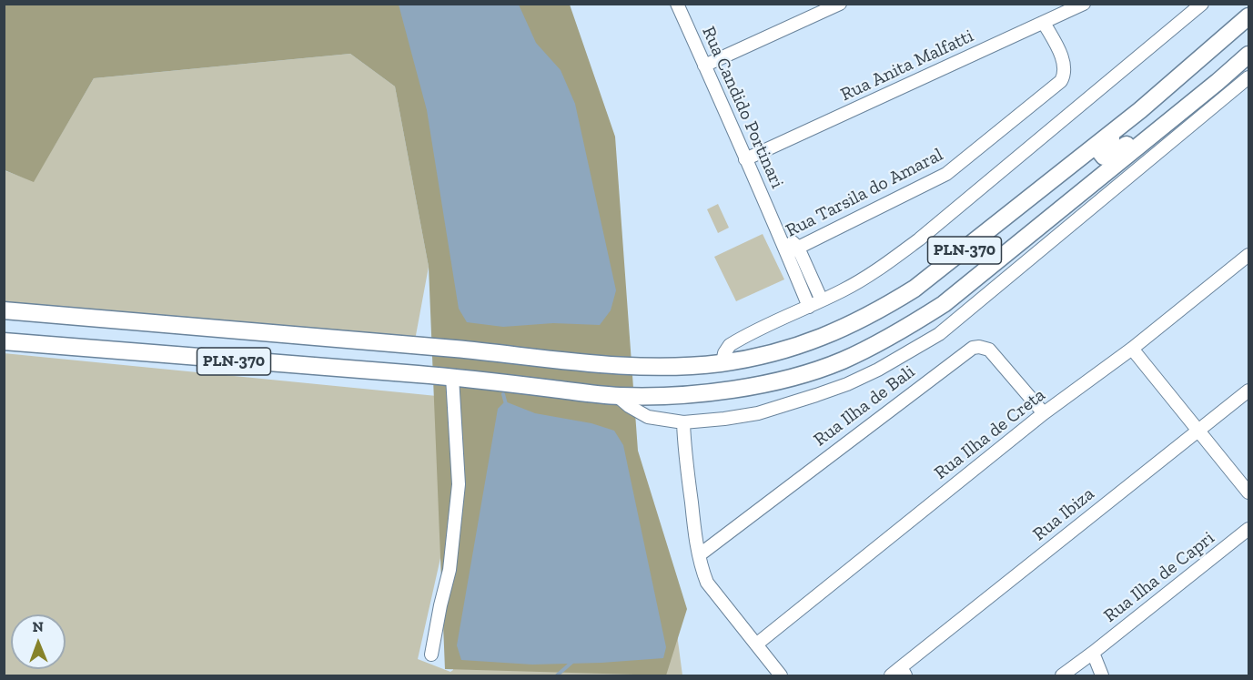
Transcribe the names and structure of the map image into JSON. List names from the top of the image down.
{
  "streets": {
    "main road": ["PLN-370"],
    "street": [
      "Rua Anita Malfatti",
      "Rua Candido Portinari",
      "Rua Tarsila do Amaral",
      "Rua Ilha de Bali",
      "Rua Ilha de Creta",
      "Rua Ibiza",
      "Rua Ilha de Capri"
    ]
  },
  "crossings": [
    ["Rua Anita Malfatti", "Rua Candido Portinari"],
    ["Rua Anita Malfatti", "Rua Tarsila do Amaral"],
    ["Rua Candido Portinari", "Rua Tarsila do Amaral"],
    ["Rua Ilha de Bali", "Rua Ilha de Creta"]
  ],
  "north": "top"
}
